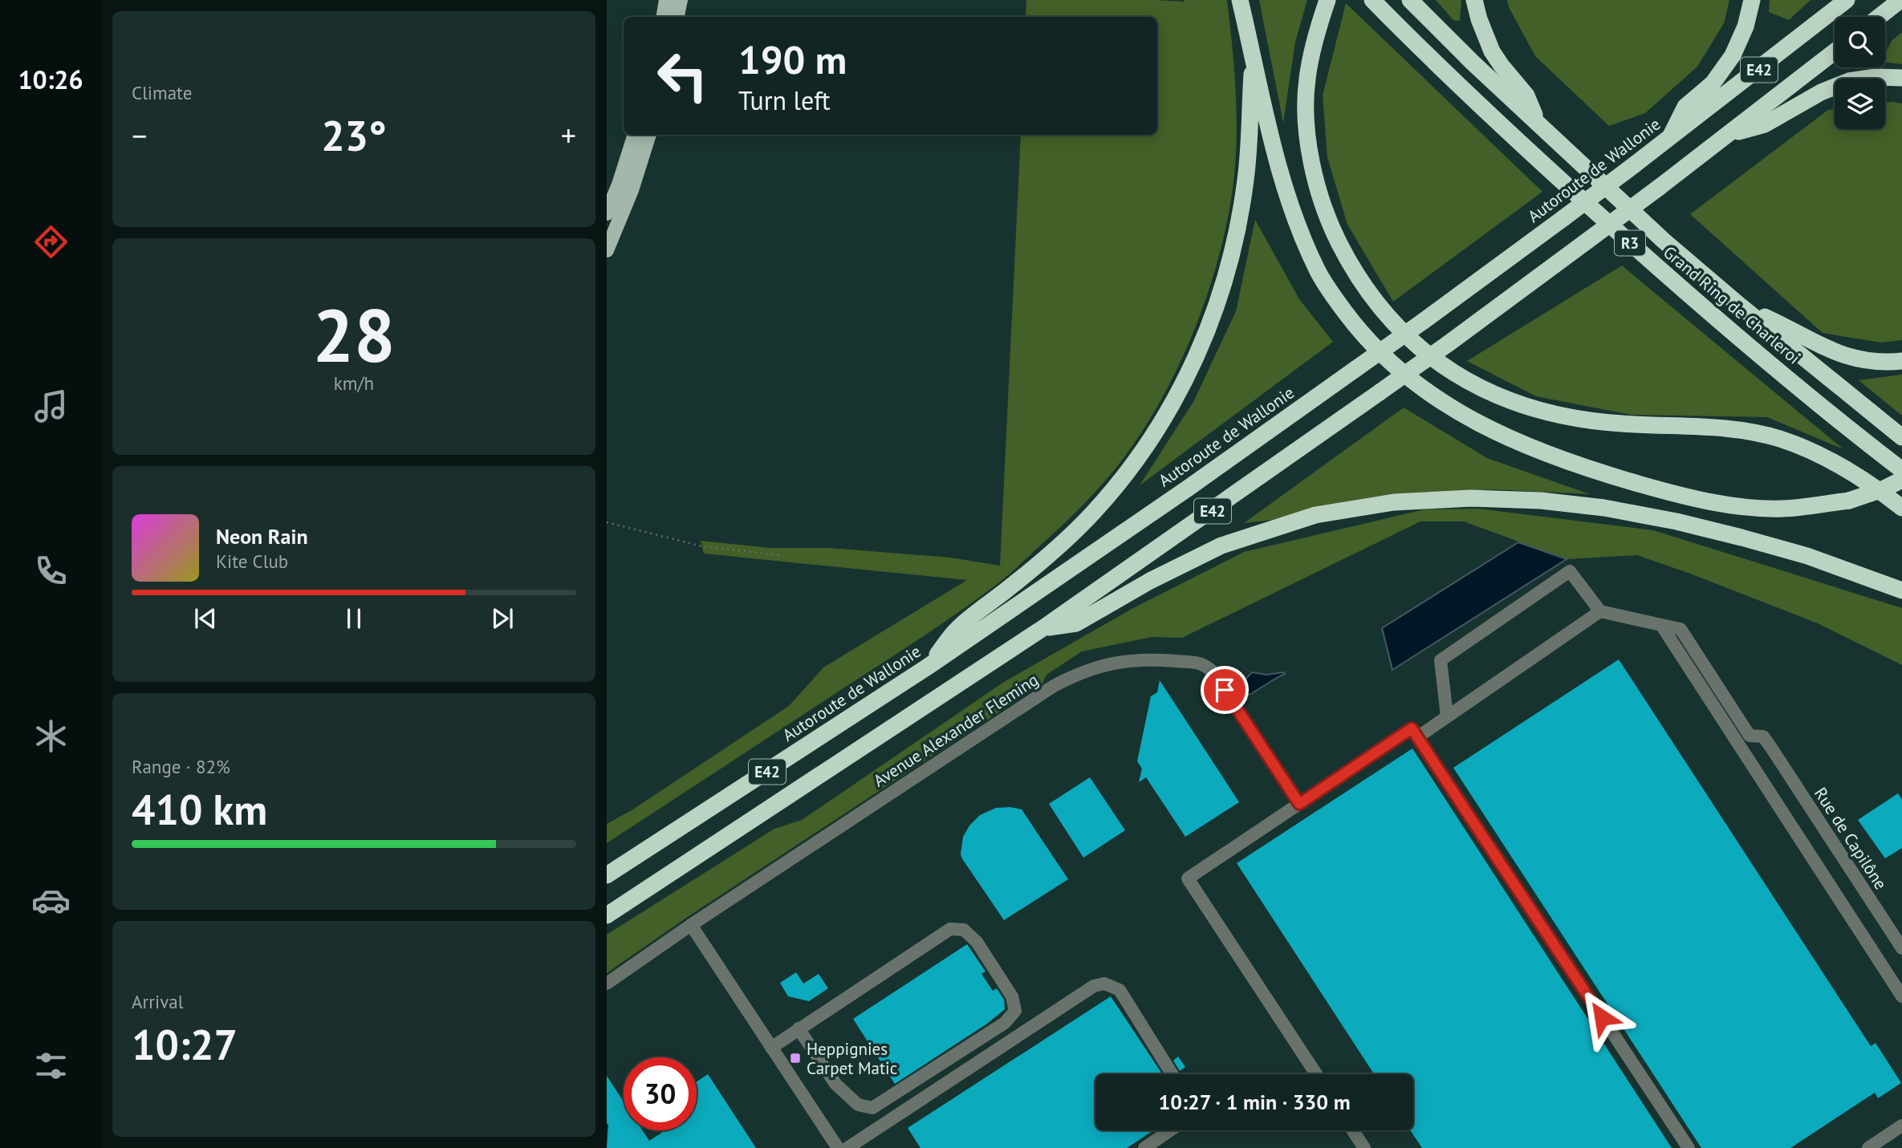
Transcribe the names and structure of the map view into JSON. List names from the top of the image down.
{
  "streets": {
    "highway": [
      "E42",
      "Autoroute de Wallonie",
      "R3",
      "Grand Ring de Charleroi"
    ],
    "street": ["Avenue Alexander Fleming", "Rue de Capilône"]
  },
  "places": {
    "transit": ["Heppignies Carpet Matic"]
  },
  "page": {
    "tabs": "10:26",
    "tile": [
      "Climate",
      ["28", "km/h"],
      ["Range · 82%", "410 km"],
      ["Arrival", "10:27"]
    ],
    "turn": ["190 m", "Turn left"],
    "heat": ["−", "23°", "+"],
    "song": ["Neon Rain", "Kite Club"],
    "limit": "30",
    "trip": "10:27 · 1 min · 330 m"
  }
}
